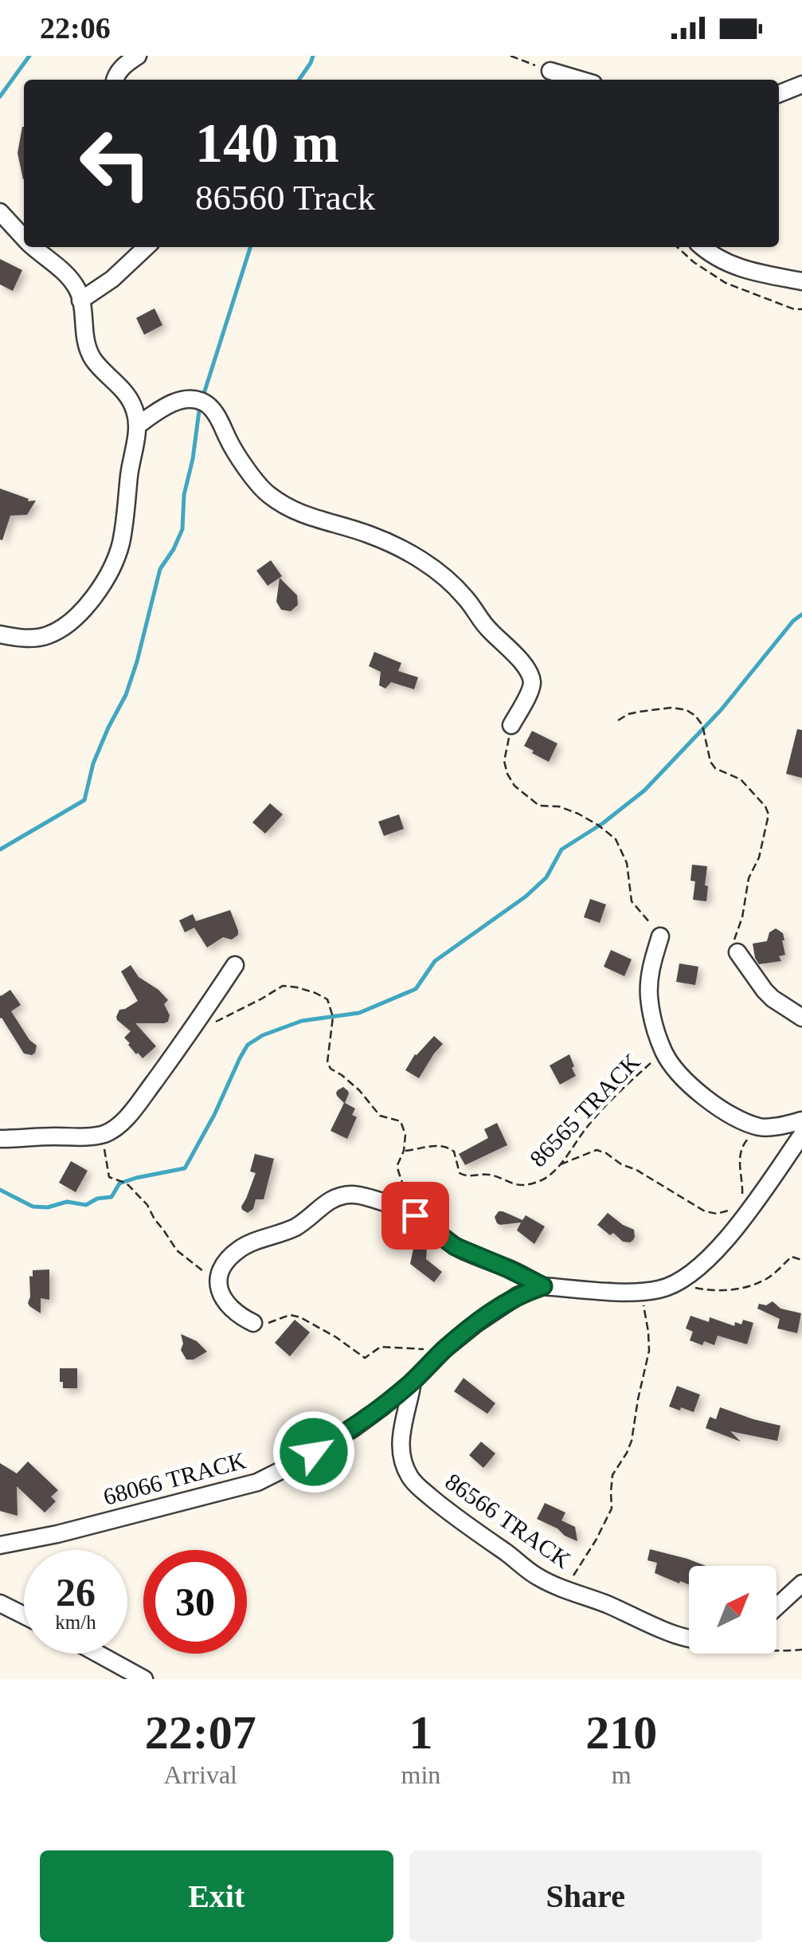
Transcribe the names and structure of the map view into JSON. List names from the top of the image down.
{
  "streets": {
    "street": ["68066 TRACK", "86566 TRACK"],
    "path": ["86565 TRACK"]
  },
  "crossings": [
    ["68066 TRACK", "86566 TRACK"]
  ],
  "north": "top right",
  "page": {
    "status": "22:06",
    "turn": ["140 m", "86560 Track"],
    "speed": "26 km/h",
    "limit": "30",
    "eta": [
      "22:07",
      "Arrival",
      "1",
      "min",
      "210",
      "m"
    ],
    "buttons": ["Exit", "Share"]
  }
}
